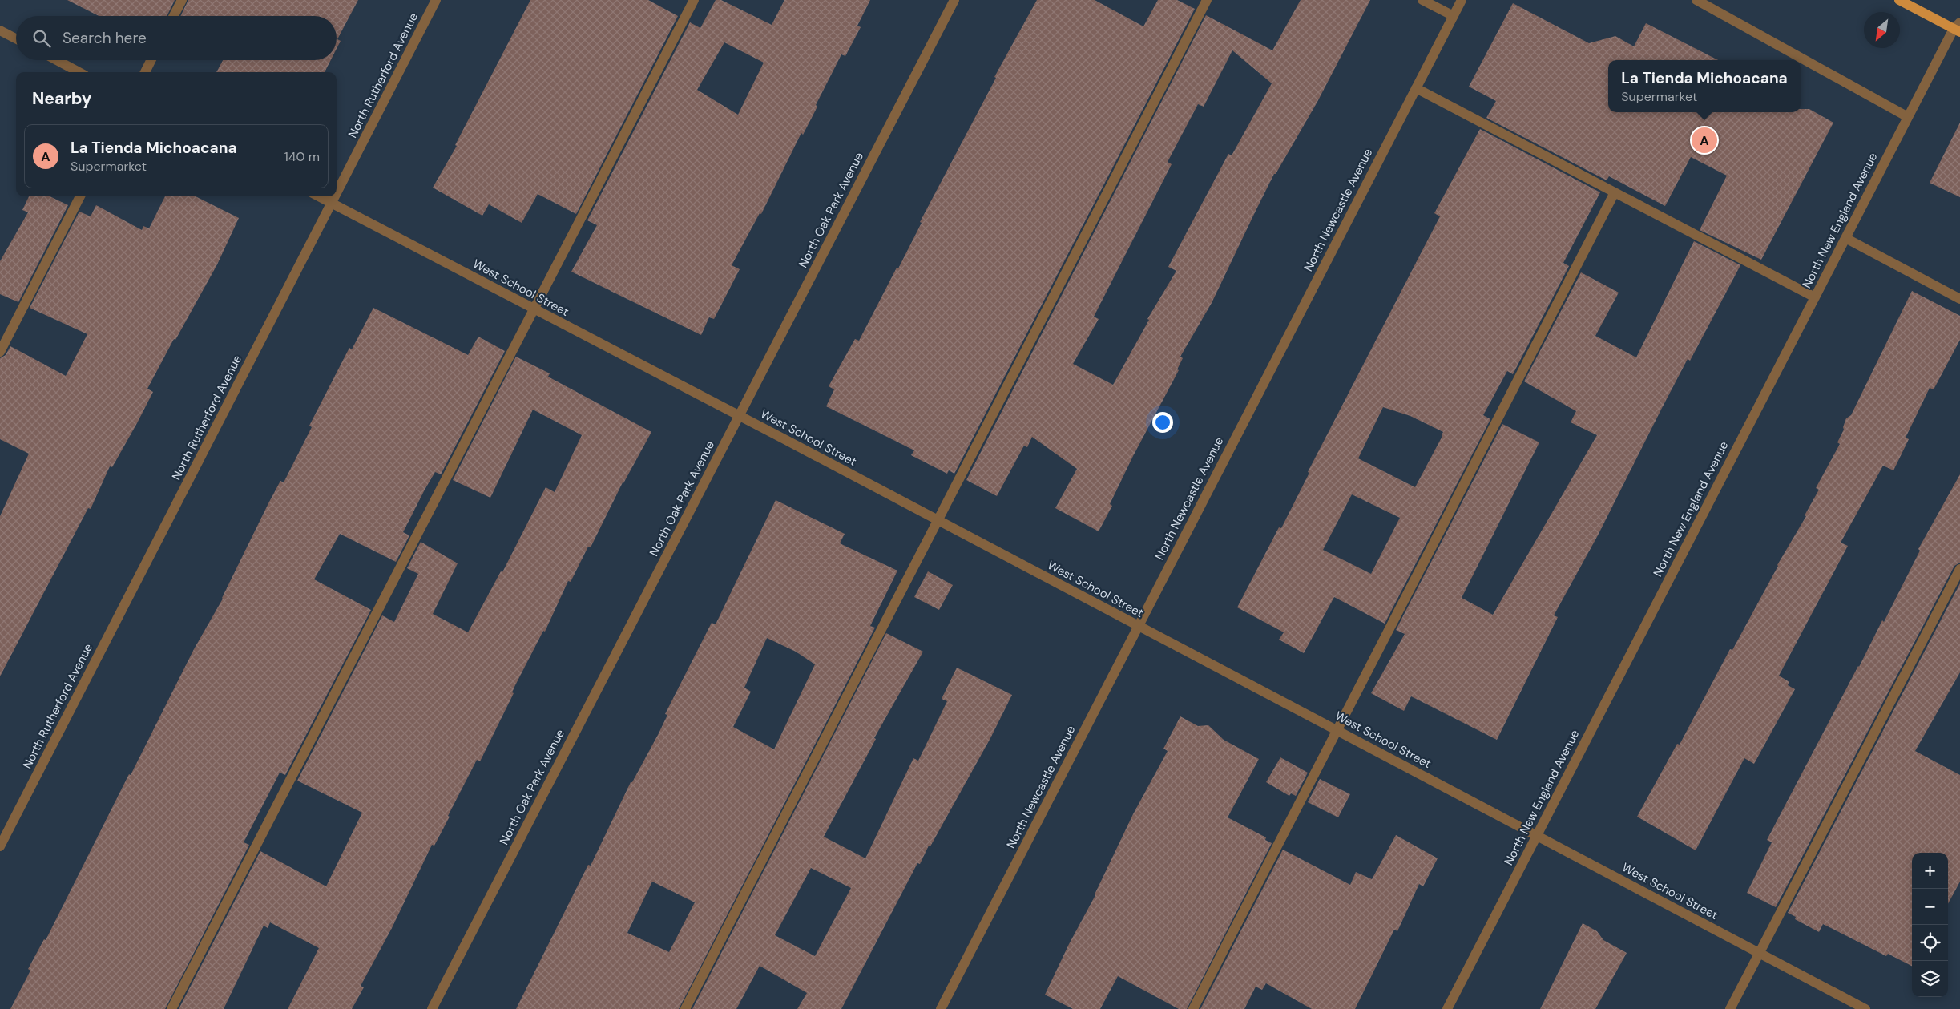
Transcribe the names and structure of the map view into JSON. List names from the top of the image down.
{
  "streets": {
    "street": [
      "North Rutherford Avenue",
      "North Oak Park Avenue",
      "North Newcastle Avenue",
      "North New England Avenue",
      "West School Street"
    ]
  },
  "crossings": [
    ["North Rutherford Avenue", "West School Street"],
    ["North Oak Park Avenue", "West School Street"],
    ["North Newcastle Avenue", "West School Street"],
    ["North New England Avenue", "West School Street"]
  ],
  "north": "bottom left",
  "page": {
    "search": "Search here",
    "popup": ["La Tienda Michoacana", "Supermarket"],
    "heading": "Nearby",
    "list": [
      {
        "mark": "A",
        "name": "La Tienda Michoacana",
        "note": "Supermarket",
        "value": "140 m"
      }
    ],
    "pins": "A",
    "map_buttons": ["+", "−"]
  }
}
